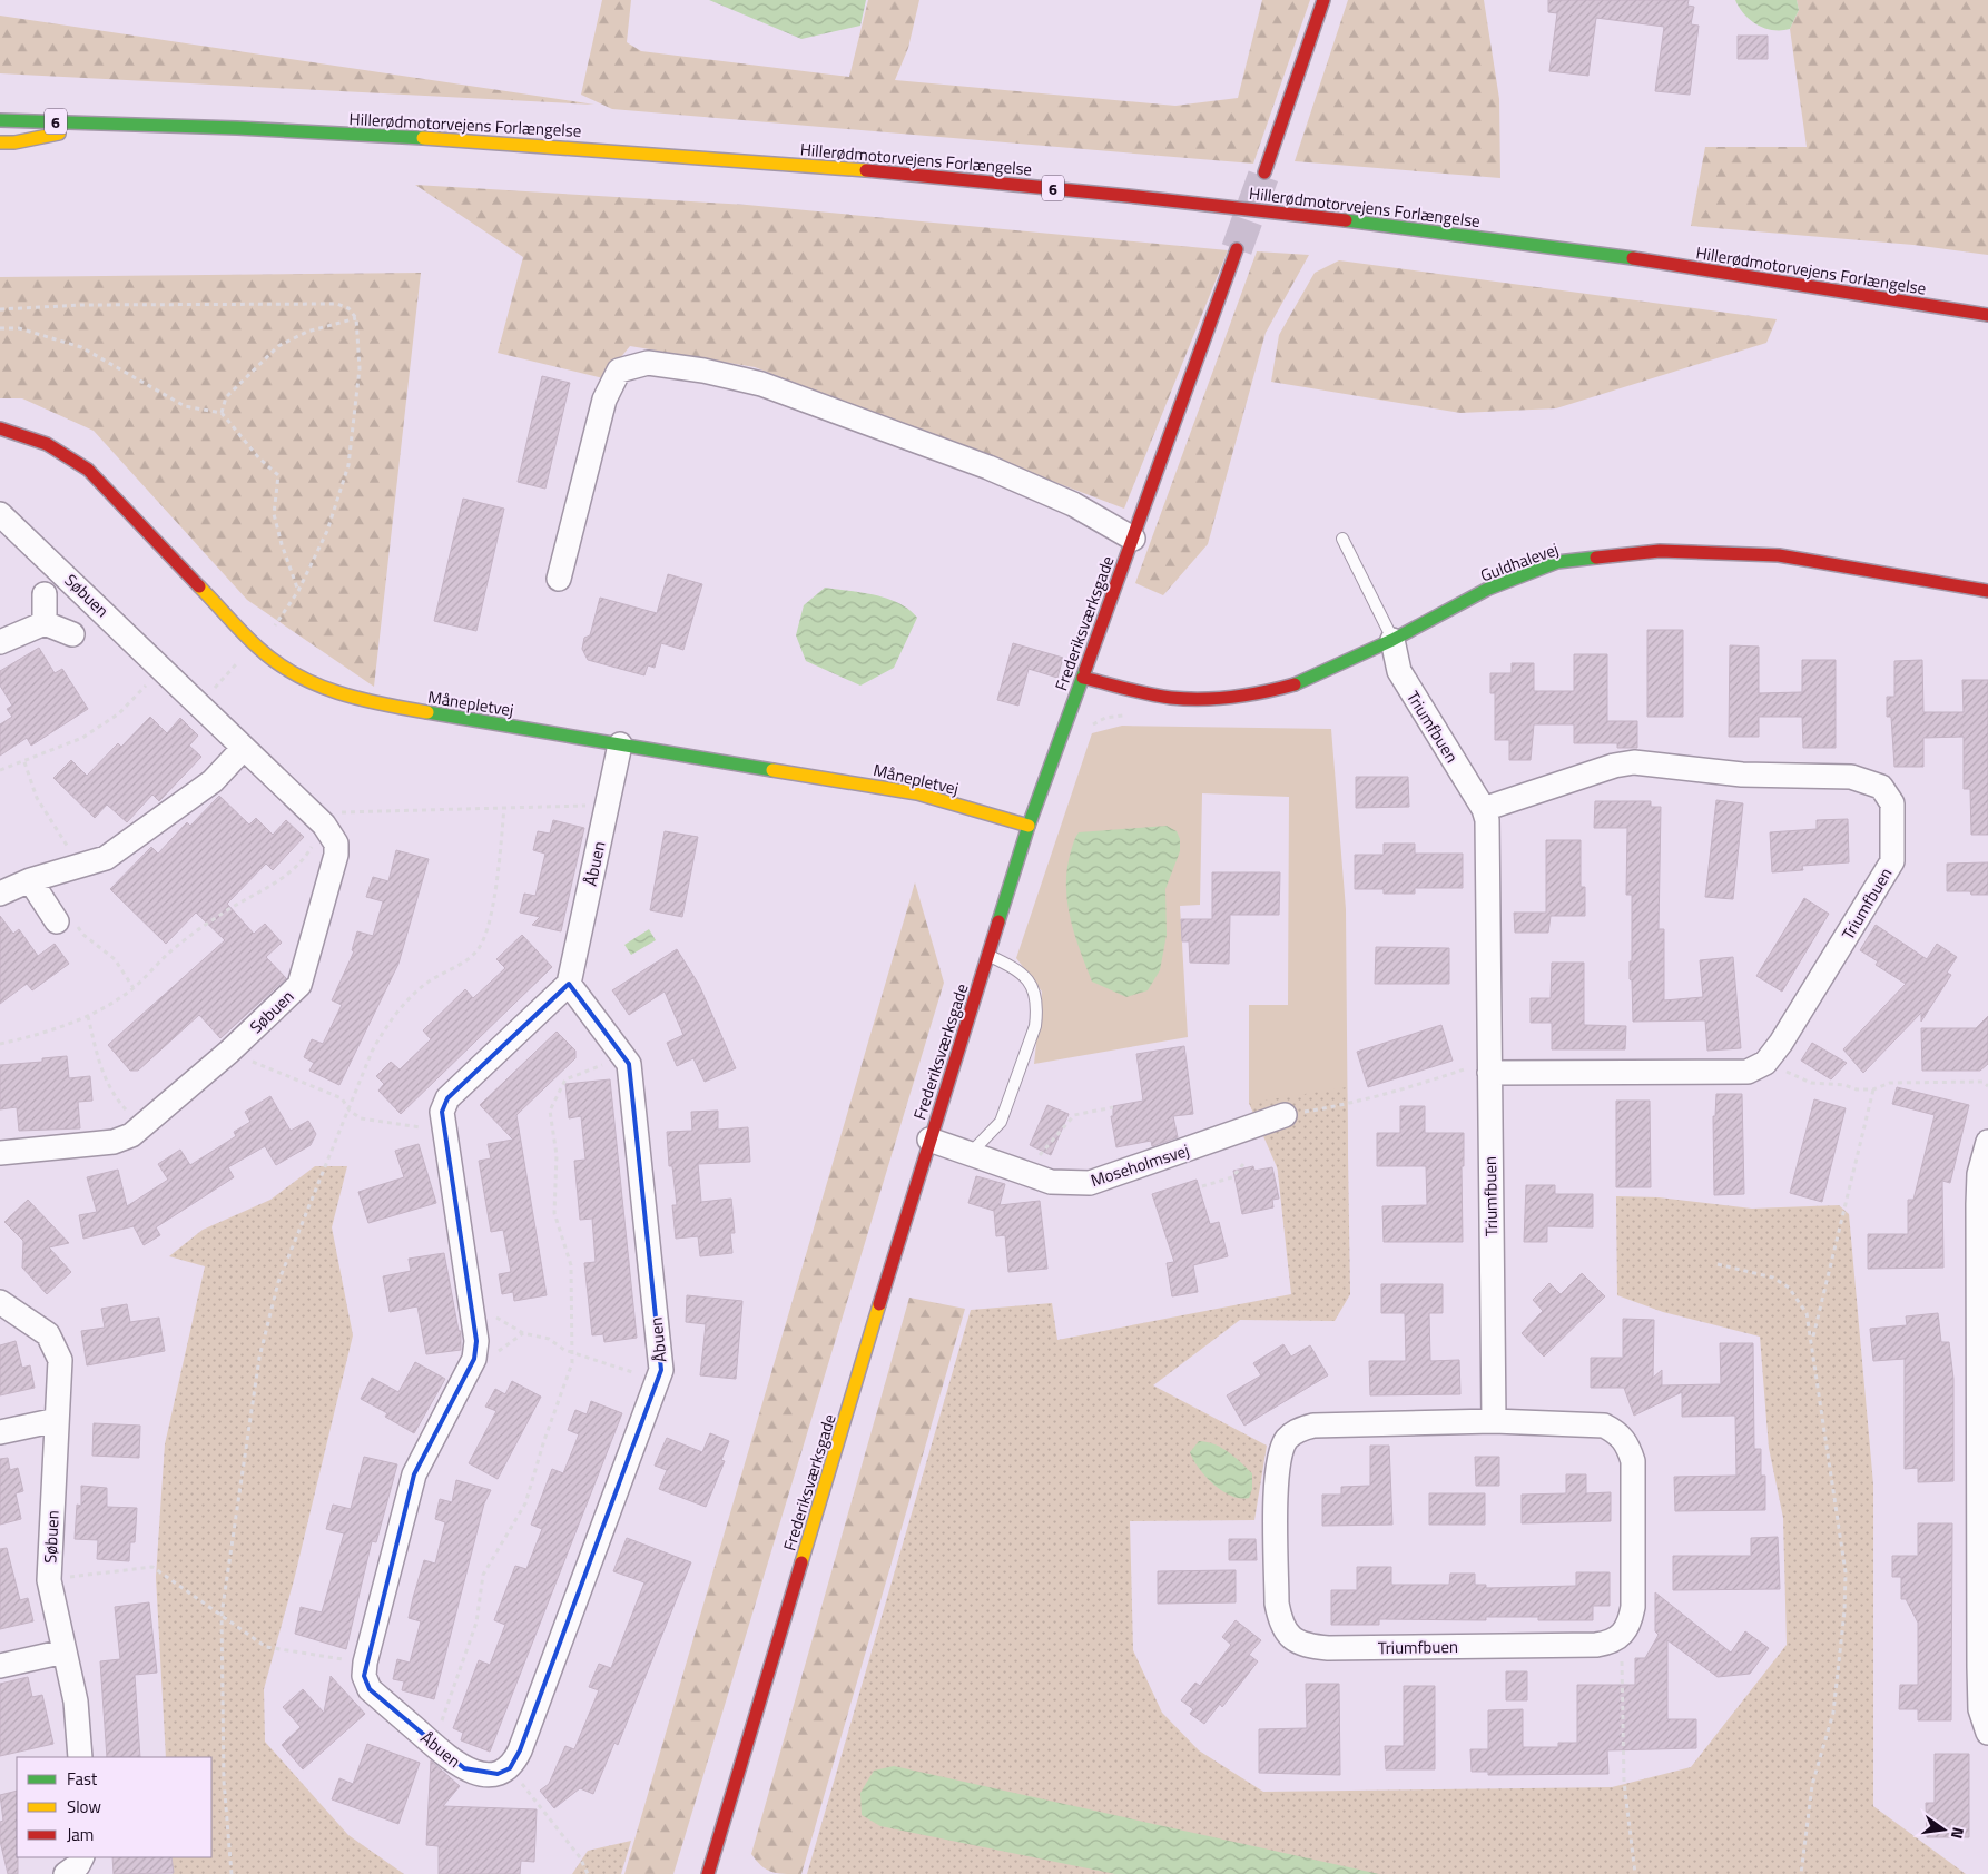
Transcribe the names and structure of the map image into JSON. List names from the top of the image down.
{
  "streets": {
    "main road": [
      "6",
      "Hillerødmotorvejens Forlængelse",
      "Guldhalevej",
      "Frederiksværksgade",
      "Månepletvej"
    ],
    "street": [
      "Søbuen",
      "Triumfbuen",
      "Åbuen",
      "Moseholmsvej"
    ]
  },
  "crossings": [
    ["Guldhalevej", "Frederiksværksgade"],
    ["Guldhalevej", "Triumfbuen"],
    ["Frederiksværksgade", "Månepletvej"],
    ["Frederiksværksgade", "Moseholmsvej"],
    ["Månepletvej", "Åbuen"]
  ],
  "legend": ["Fast", "Slow", "Jam"],
  "north": "right"
}
